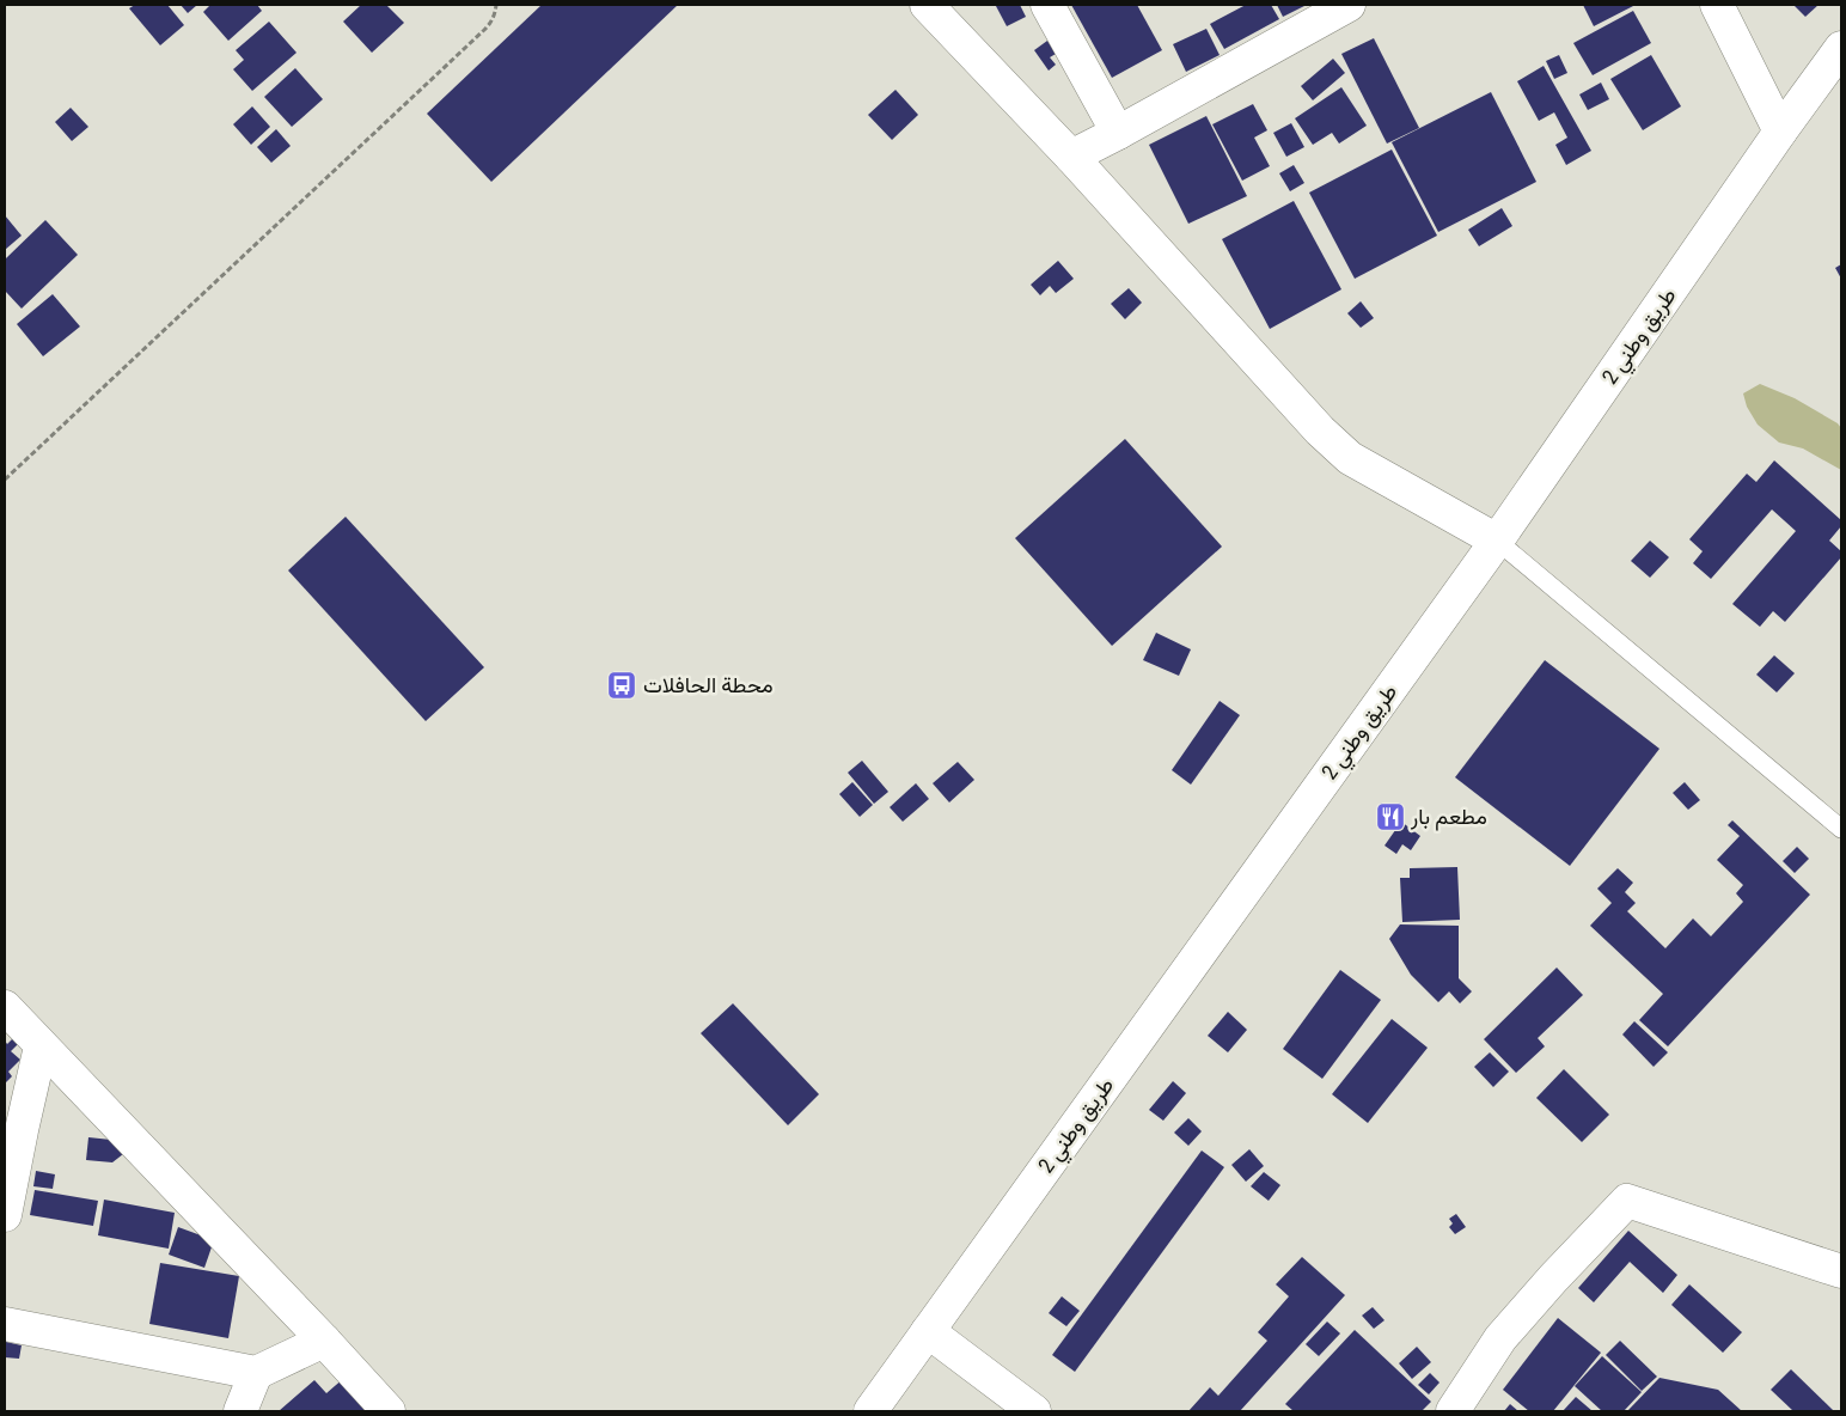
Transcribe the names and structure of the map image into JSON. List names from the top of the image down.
{
  "streets": {
    "main road": ["طريق وطني 2"]
  },
  "places": {
    "bus stop": ["محطة الحافلات"],
    "restaurant": ["مطعم بار"]
  }
}
